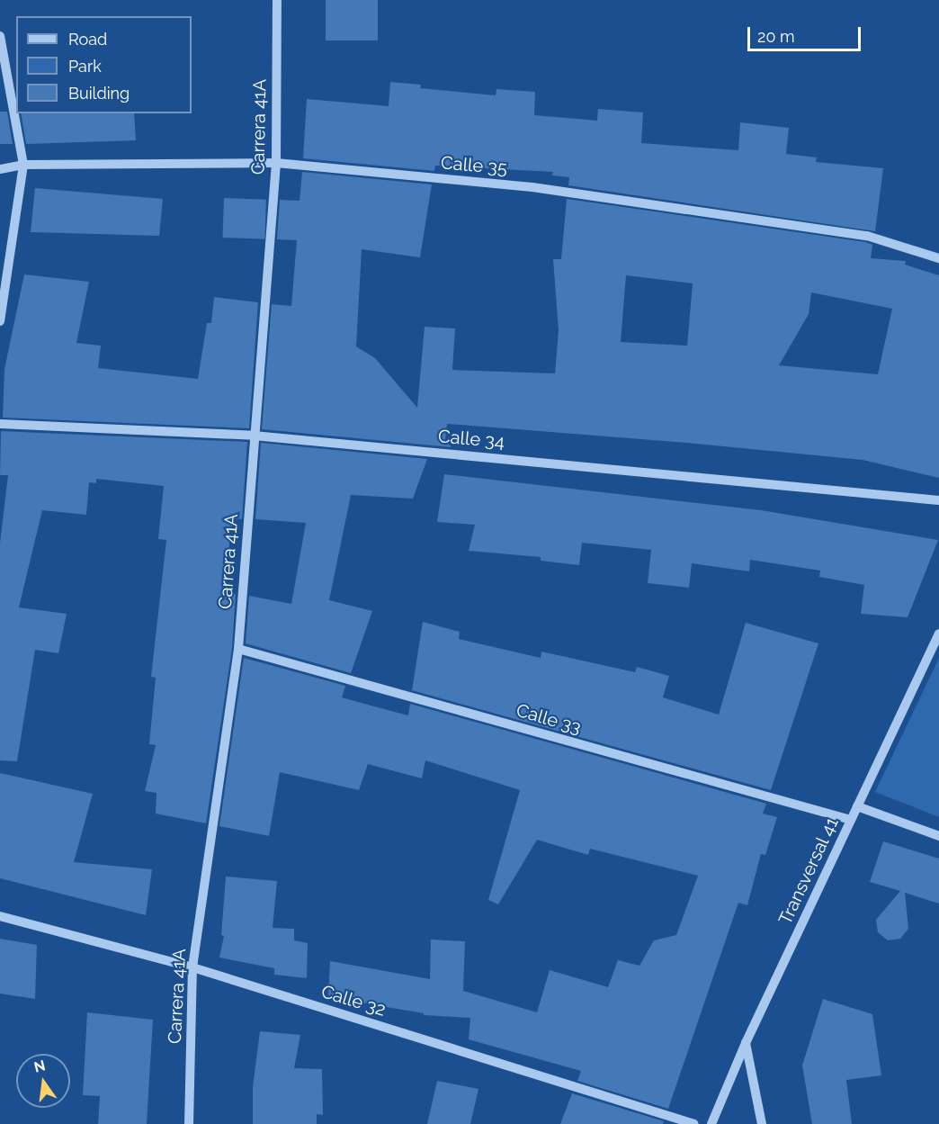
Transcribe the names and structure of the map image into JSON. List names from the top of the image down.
{
  "streets": {
    "street": [
      "Carrera 41A",
      "Calle 35",
      "Calle 34",
      "Calle 33",
      "Transversal 41",
      "Calle 32"
    ]
  },
  "crossings": [
    ["Carrera 41A", "Calle 35"],
    ["Carrera 41A", "Calle 34"],
    ["Carrera 41A", "Calle 33"],
    ["Carrera 41A", "Calle 32"],
    ["Calle 33", "Transversal 41"]
  ],
  "legend": ["Road", "Park", "Building"],
  "scale_bar": "20 m",
  "north": "top"
}
